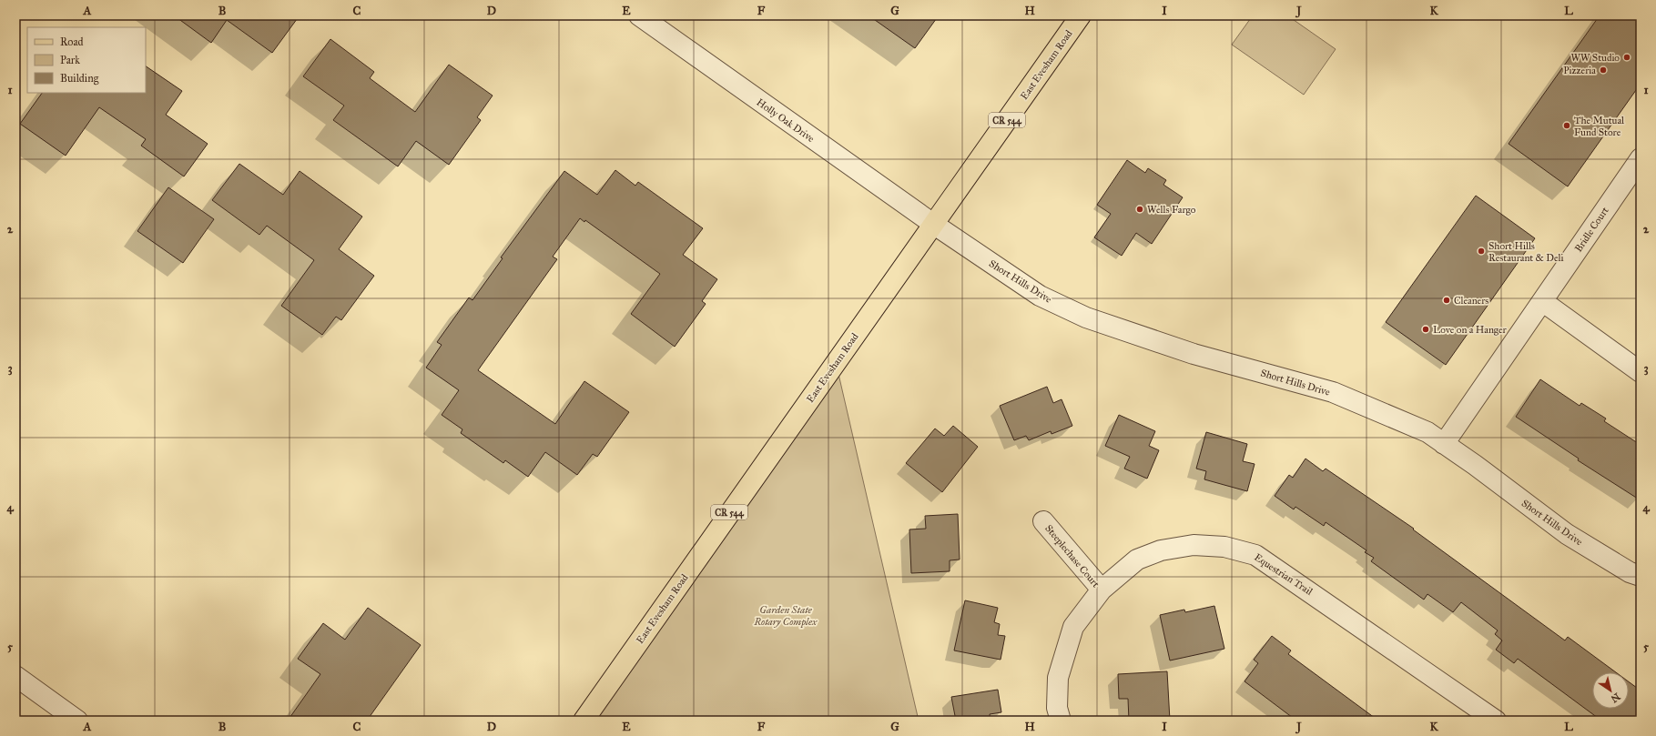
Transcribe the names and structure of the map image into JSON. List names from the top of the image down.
{
  "streets": {
    "main road": ["East Evesham Road", "CR 544"],
    "street": [
      "Holly Oak Drive",
      "Bridle Court",
      "Short Hills Drive",
      "Steeplechase Court",
      "Equestrian Trail"
    ]
  },
  "crossings": [
    ["East Evesham Road", "Holly Oak Drive"],
    ["East Evesham Road", "Short Hills Drive"],
    ["Holly Oak Drive", "Short Hills Drive"],
    ["Bridle Court", "Short Hills Drive"],
    ["Steeplechase Court", "Equestrian Trail"]
  ],
  "parks": ["Garden State Rotary Complex"],
  "places": [
    "WW Studio",
    "Pizzeria",
    "The Mutual Fund Store",
    "Wells Fargo",
    "Short Hills Restaurant & Deli",
    "Cleaners",
    "Love on a Hanger"
  ],
  "legend": ["Road", "Park", "Building"],
  "north": "bottom right",
  "grid": {
    "columns": [
      "A",
      "B",
      "C",
      "D",
      "E",
      "F",
      "G",
      "H",
      "I",
      "J",
      "K",
      "L"
    ],
    "rows": [
      "1",
      "2",
      "3",
      "4",
      "5"
    ]
  }
}
